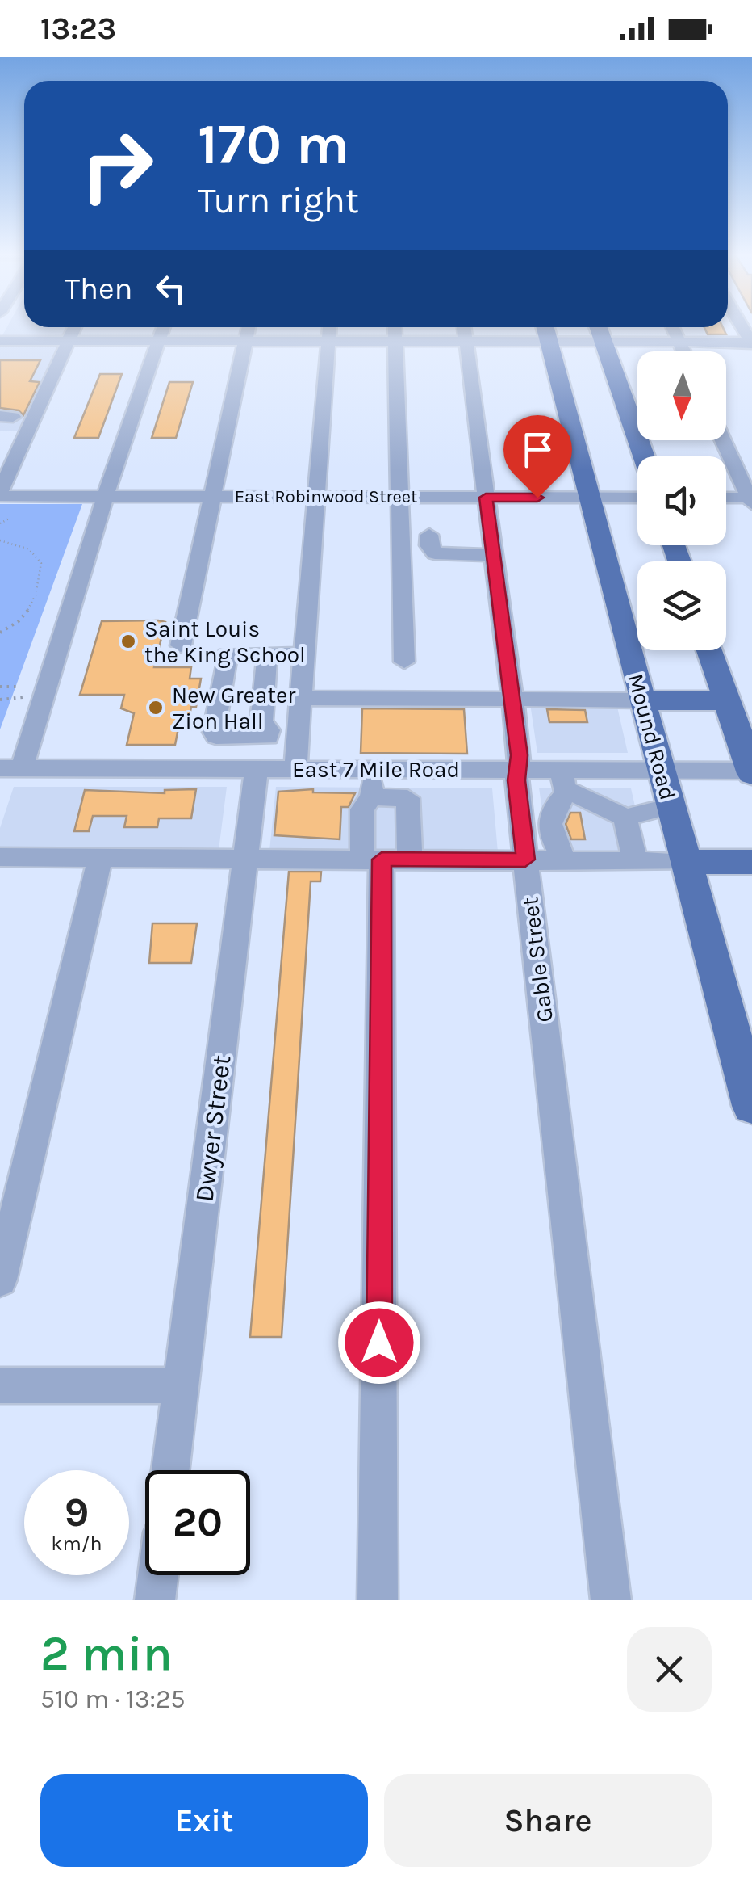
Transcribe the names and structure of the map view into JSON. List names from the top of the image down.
{
  "streets": {
    "main road": ["Mound Road"],
    "street": [
      "East Robinwood Street",
      "East 7 Mile Road",
      "Gable Street",
      "Dwyer Street"
    ]
  },
  "crossings": [
    ["East Robinwood Street", "Mound Road"],
    ["East Robinwood Street", "Gable Street"],
    ["Mound Road", "East 7 Mile Road"],
    ["East 7 Mile Road", "Gable Street"],
    ["East 7 Mile Road", "Dwyer Street"]
  ],
  "places": ["Saint Louis the King School", "New Greater Zion Hall"],
  "north": "bottom",
  "page": {
    "status": "13:23",
    "turn": ["170 m", "Turn right"],
    "then": "Then",
    "speed": "9 km/h",
    "limit": "20",
    "heading": ["2 min", "510 m · 13:25"],
    "buttons": ["Exit", "Share"]
  }
}
